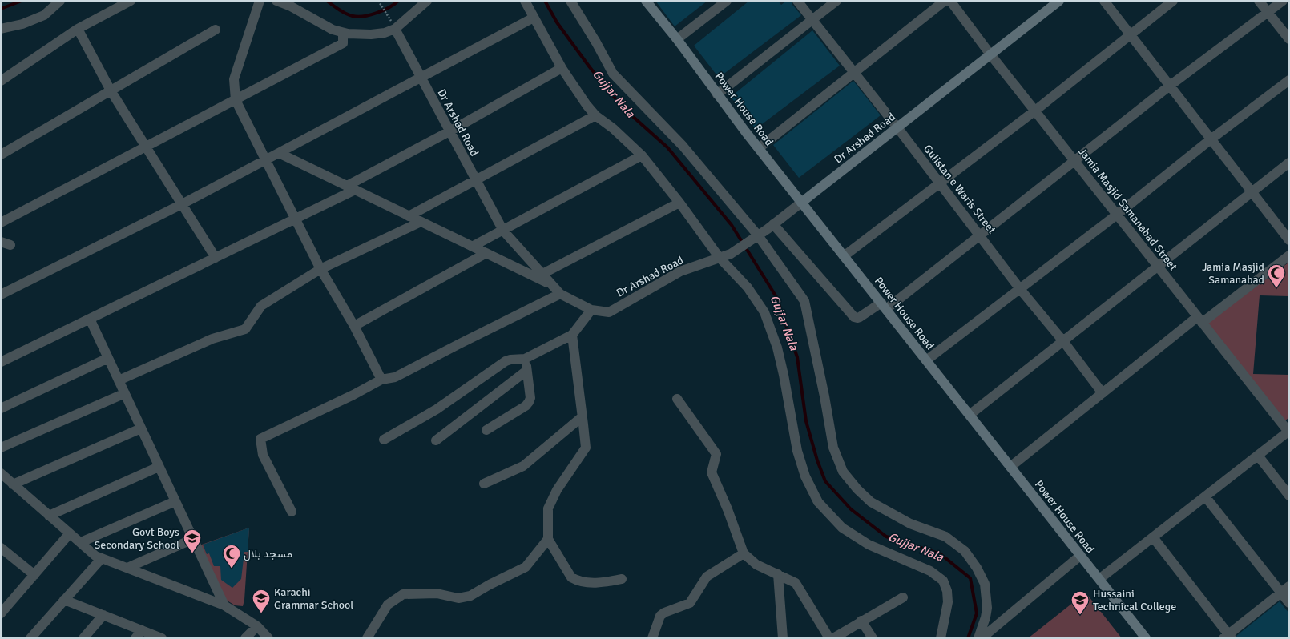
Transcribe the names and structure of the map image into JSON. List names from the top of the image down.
{
  "streets": {
    "street": [
      "Power House Road",
      "Dr Arshad Road",
      "Gulistan e Waris Street",
      "Jamia Masjid Samanabad Street"
    ]
  },
  "crossings": [
    ["Power House Road", "Dr Arshad Road"],
    ["Dr Arshad Road", "Gulistan e Waris Street"],
    ["Dr Arshad Road", "Jamia Masjid Samanabad Street"]
  ],
  "water": ["Gujjar Nala"],
  "places": {
    "mosque": ["Jamia Masjid Samanabad", "مسجد بلال"],
    "school or university": ["Govt Boys Secondary School", "Karachi Grammar School", "Hussaini Technical College"]
  }
}
